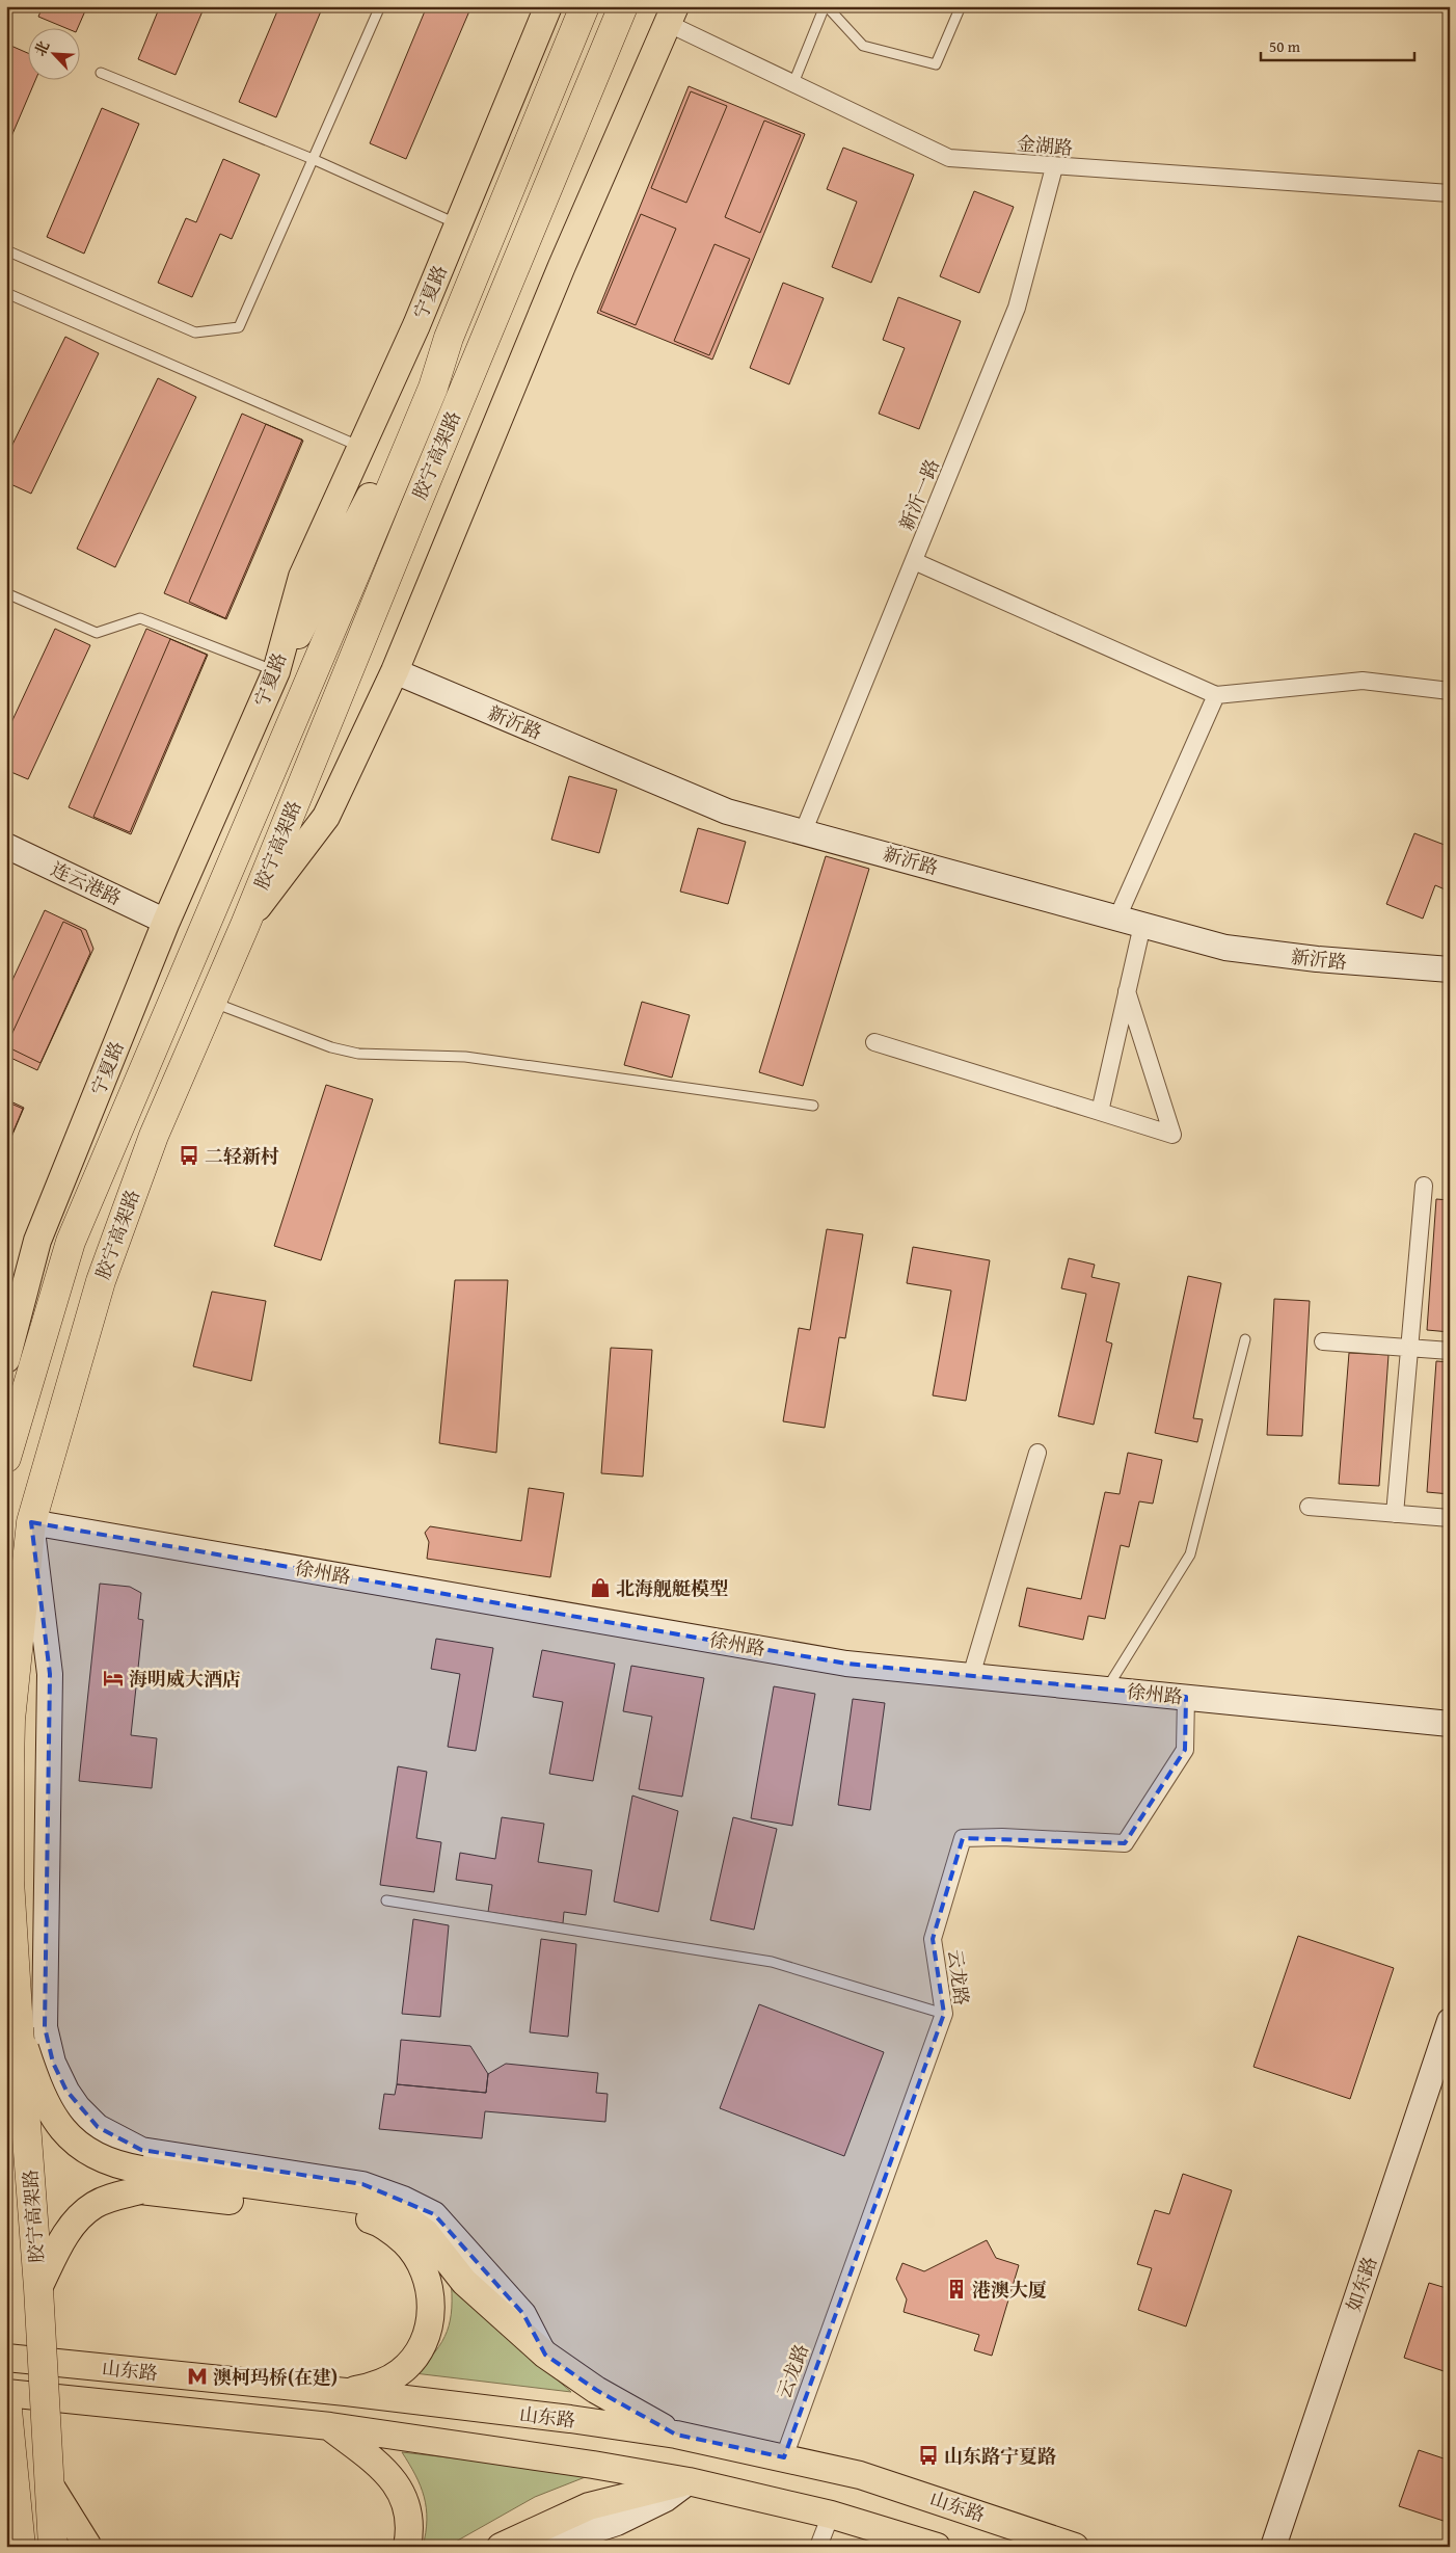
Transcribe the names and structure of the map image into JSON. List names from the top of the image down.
{
  "streets": {
    "highway": ["胶宁高架路"],
    "main road": ["宁夏路", "山东路"],
    "street": [
      "金湖路",
      "新沂一路",
      "新沂路",
      "连云港路",
      "徐州路",
      "云龙路",
      "如东路"
    ]
  },
  "crossings": [
    ["金湖路", "新沂一路"],
    ["宁夏路", "连云港路"],
    ["胶宁高架路", "徐州路"],
    ["新沂一路", "新沂路"],
    ["徐州路", "云龙路"],
    ["云龙路", "山东路"]
  ],
  "places": {
    "bus stop": ["二轻新村", "山东路宁夏路"],
    "shop": ["北海舰艇模型"],
    "hotel": ["海明威大酒店"],
    "building": ["港澳大厦"],
    "metro station": ["澳柯玛桥(在建)"]
  },
  "scale_bar": "50 m",
  "north": "top left"
}
